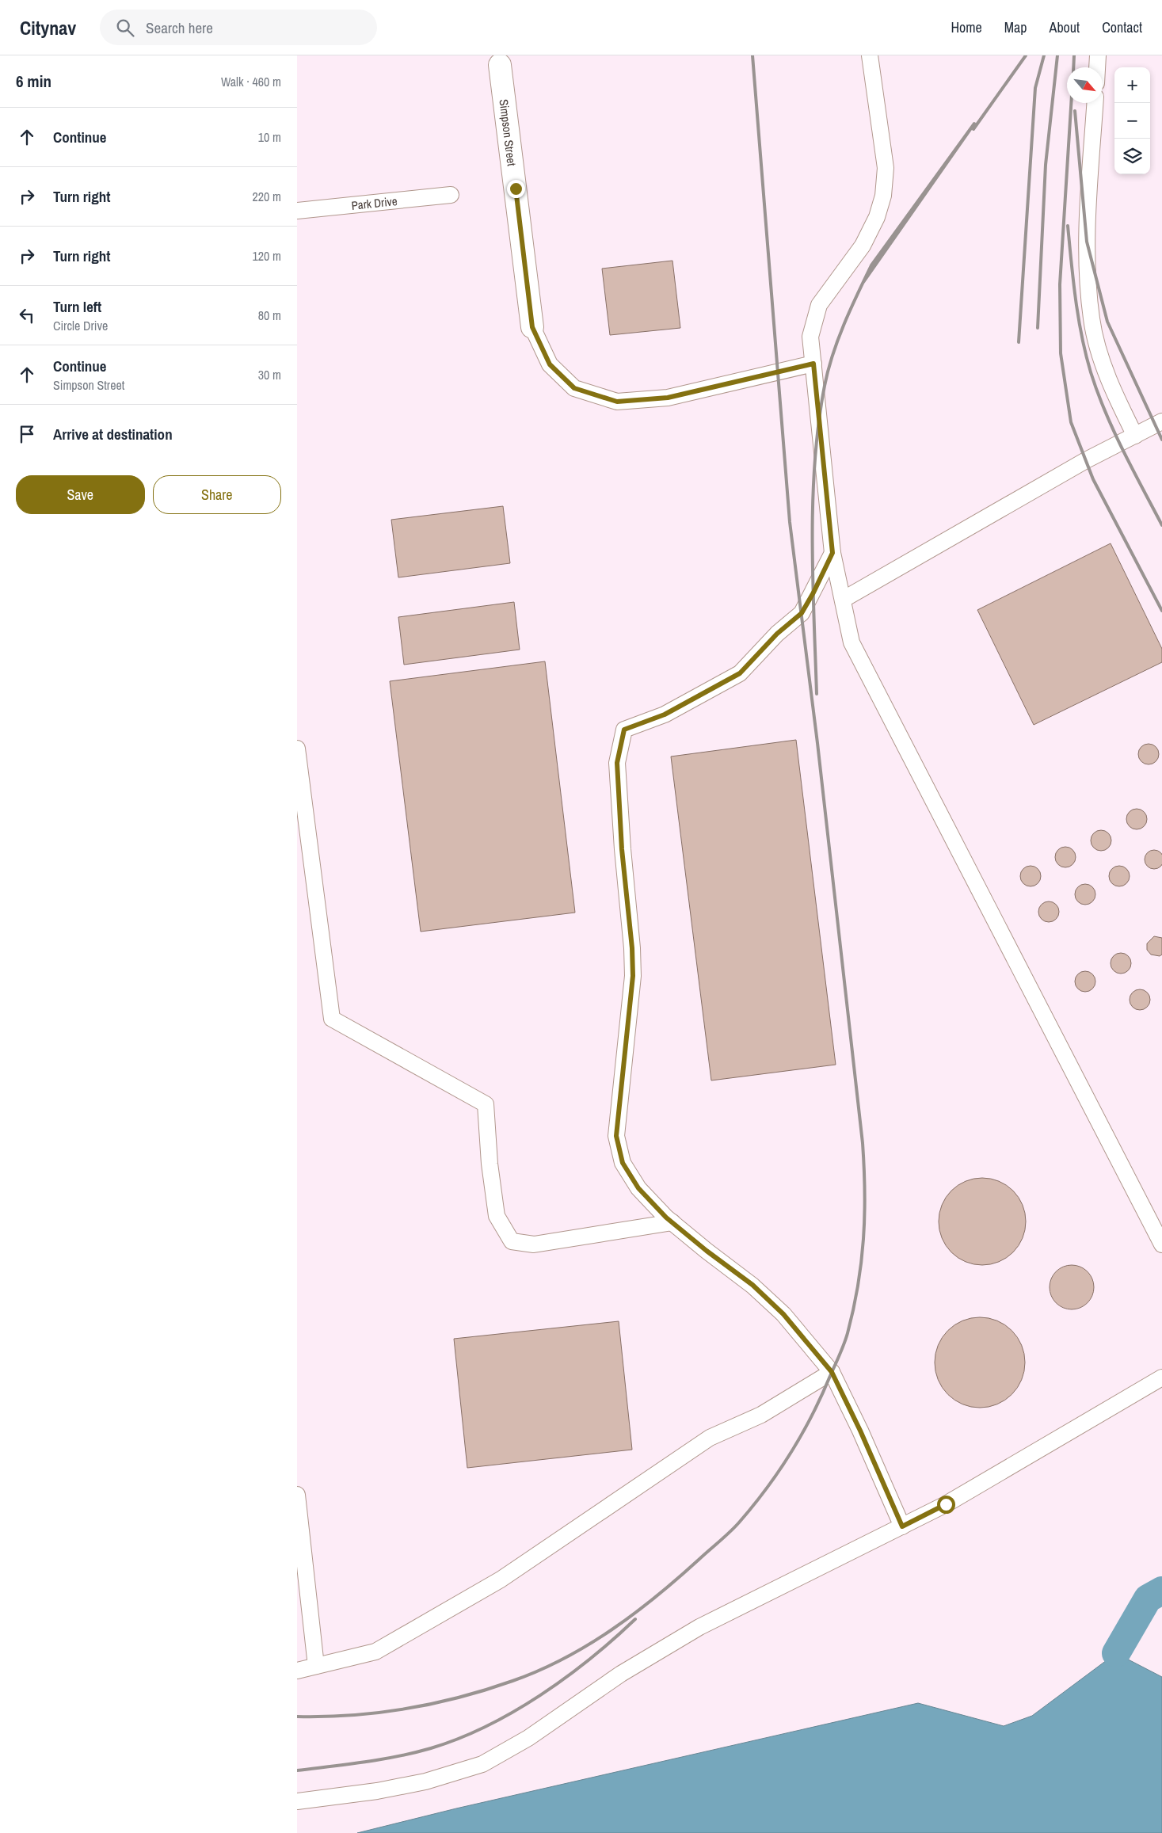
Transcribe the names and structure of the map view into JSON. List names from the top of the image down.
{
  "streets": {
    "street": ["Simpson Street"],
    "lane": ["Park Drive"]
  },
  "north": "bottom right",
  "page": {
    "header": "Citynav",
    "search": "Search here",
    "nav": [
      "Home",
      "Map",
      "About",
      "Contact"
    ],
    "heading": ["6 min", "Walk · 460 m"],
    "map_buttons": ["+", "−"],
    "list": [
      ["Continue", "10 m"],
      ["Turn right", "220 m"],
      ["Turn right", "120 m"],
      ["Turn left", "Circle Drive", "80 m"],
      ["Continue", "Simpson Street", "30 m"],
      "Arrive at destination"
    ],
    "buttons": ["Save", "Share"]
  }
}
